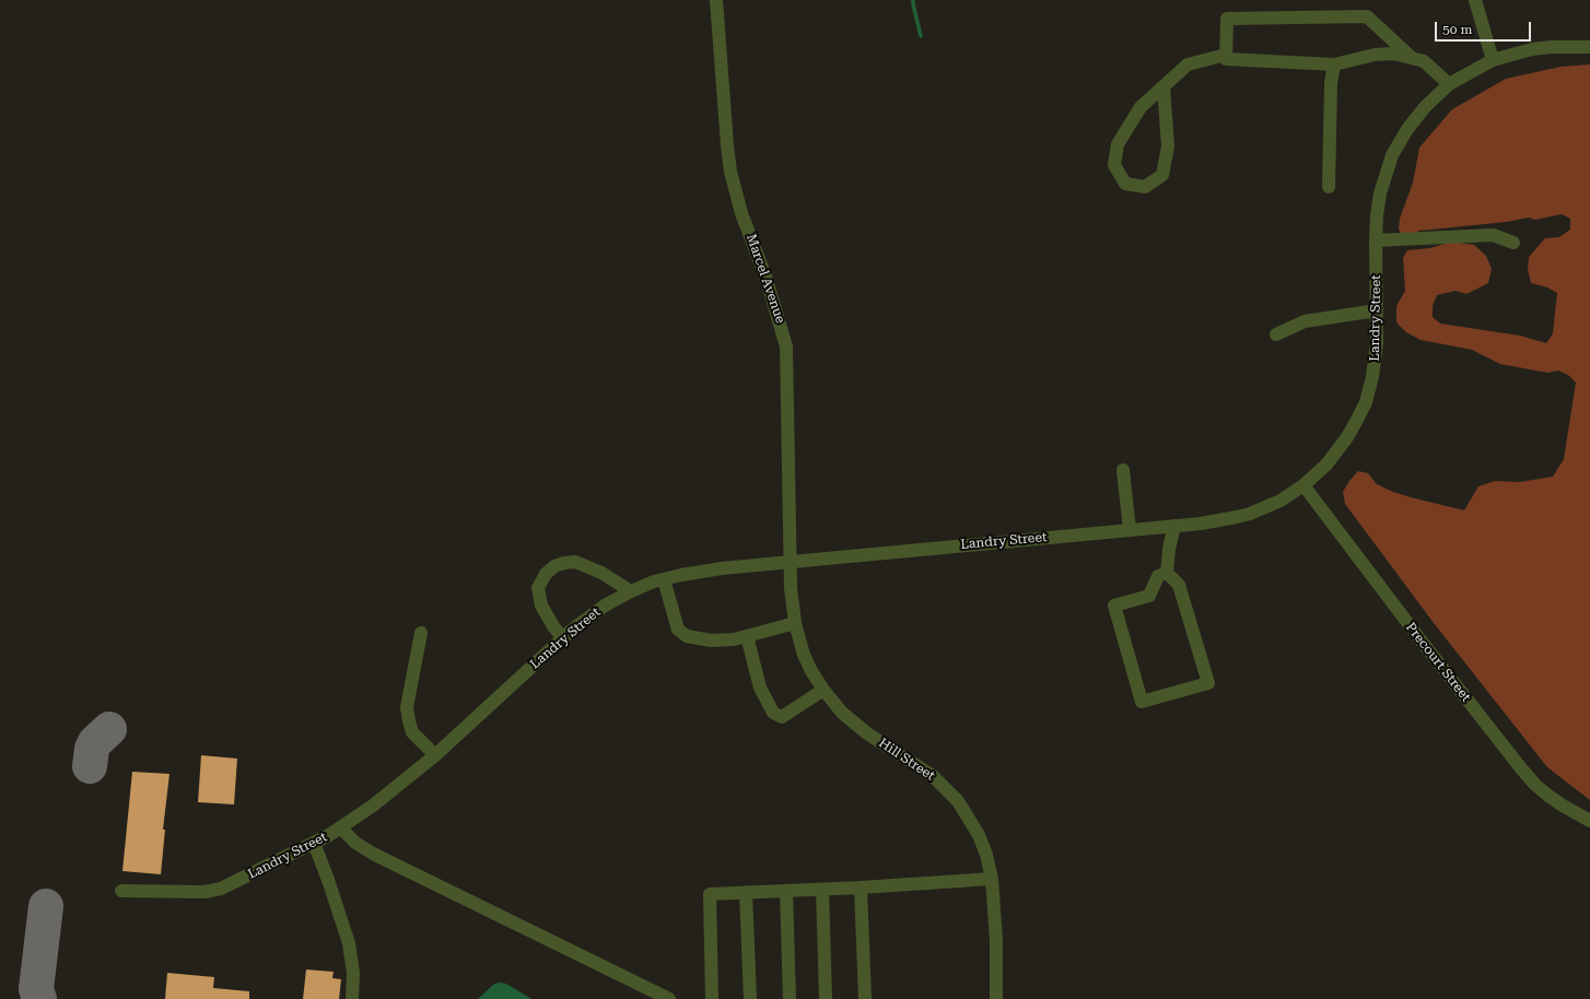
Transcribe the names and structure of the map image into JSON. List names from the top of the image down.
{
  "streets": {
    "street": [
      "Marcel Avenue",
      "Landry Street",
      "Precourt Street",
      "Hill Street"
    ]
  },
  "crossings": [
    ["Marcel Avenue", "Landry Street"],
    ["Marcel Avenue", "Hill Street"],
    ["Landry Street", "Precourt Street"],
    ["Landry Street", "Hill Street"]
  ],
  "scale_bar": "50 m"
}
